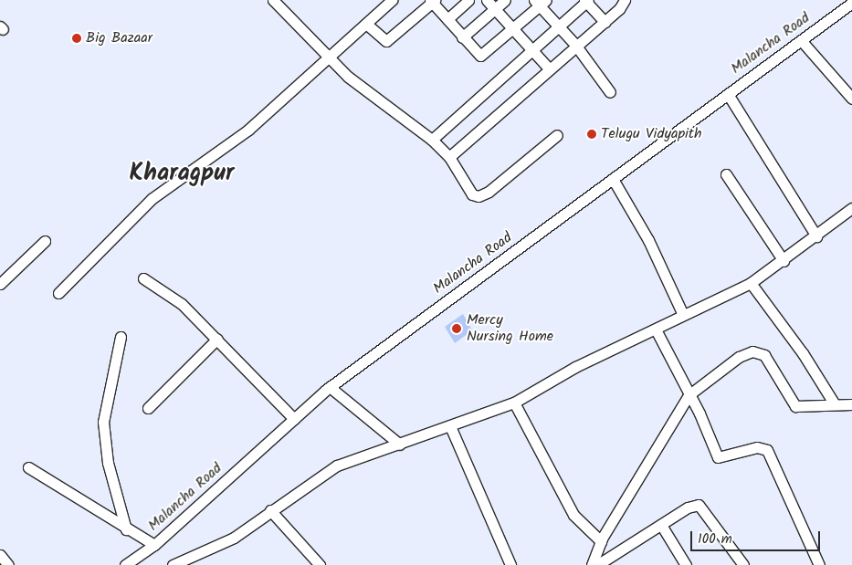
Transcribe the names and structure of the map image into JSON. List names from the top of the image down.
{
  "streets": {
    "street": ["Malancha Road"]
  },
  "districts": ["Kharagpur"],
  "places": ["Big Bazaar", "Telugu Vidyapith", "Mercy Nursing Home"],
  "scale_bar": "100 m"
}
